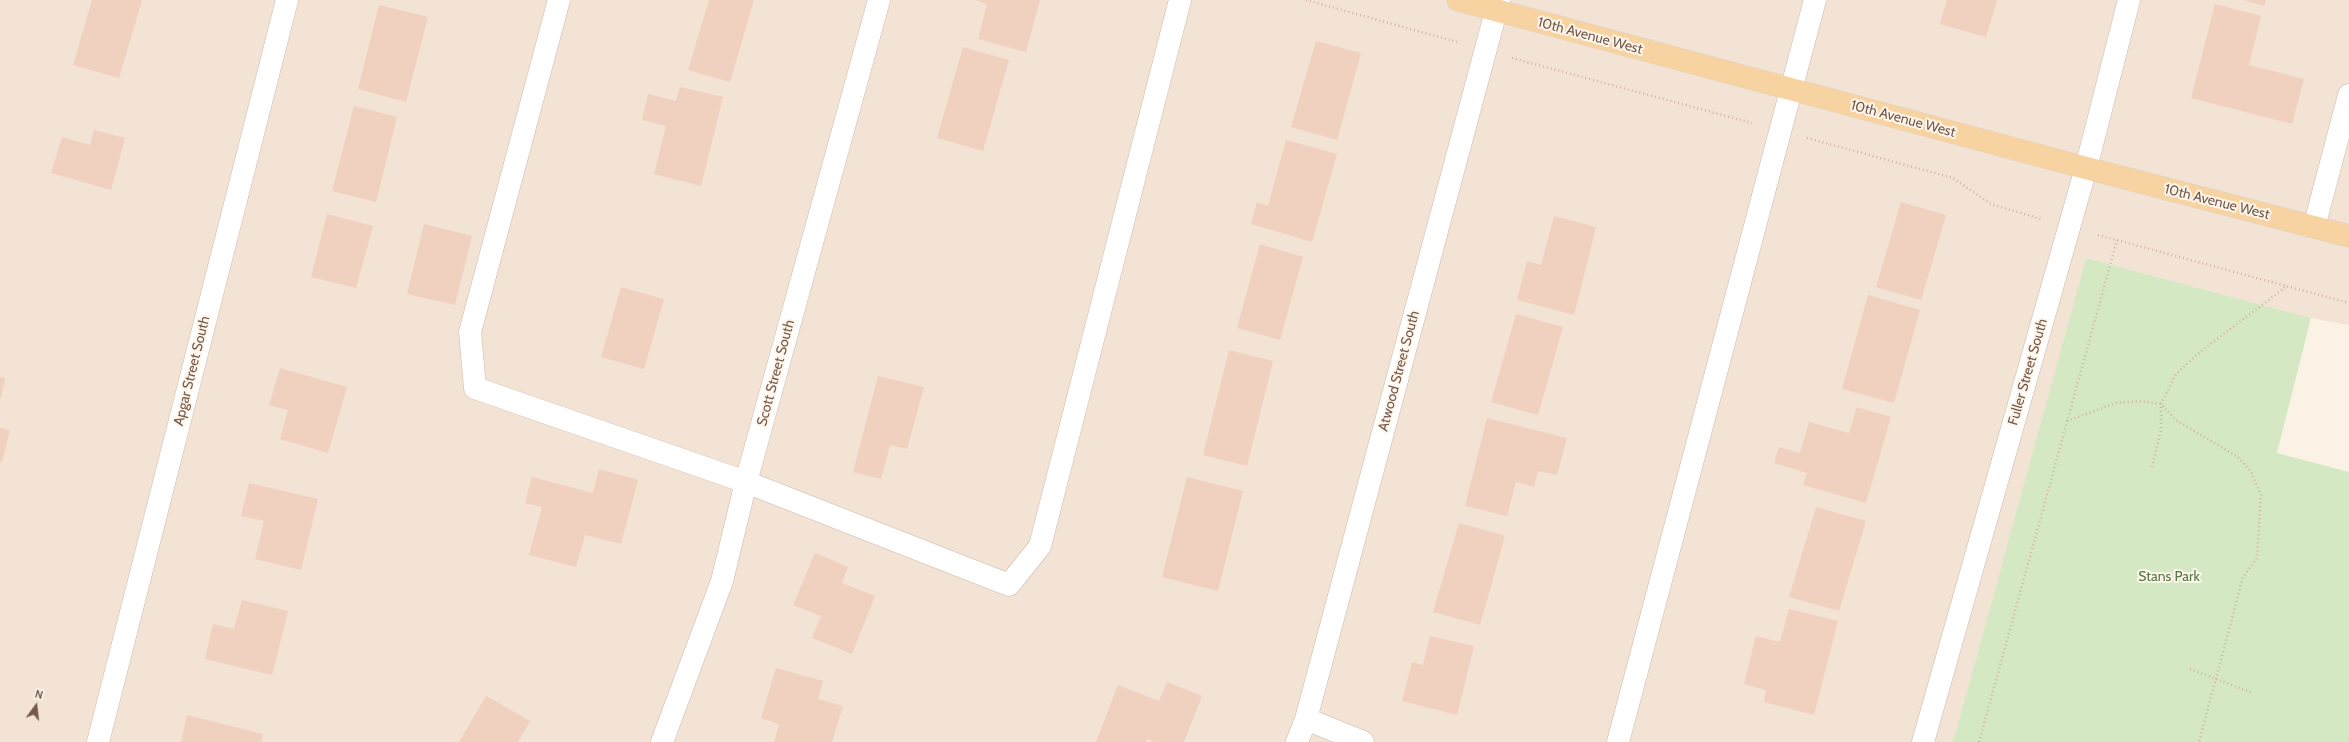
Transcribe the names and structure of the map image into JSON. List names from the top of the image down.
{
  "streets": {
    "main road": ["10th Avenue West"],
    "street": [
      "Apgar Street South",
      "Atwood Street South",
      "Fuller Street South",
      "Scott Street South"
    ]
  },
  "crossings": [
    ["10th Avenue West", "Atwood Street South"],
    ["10th Avenue West", "Fuller Street South"]
  ],
  "parks": ["Stans Park"],
  "north": "top"
}
